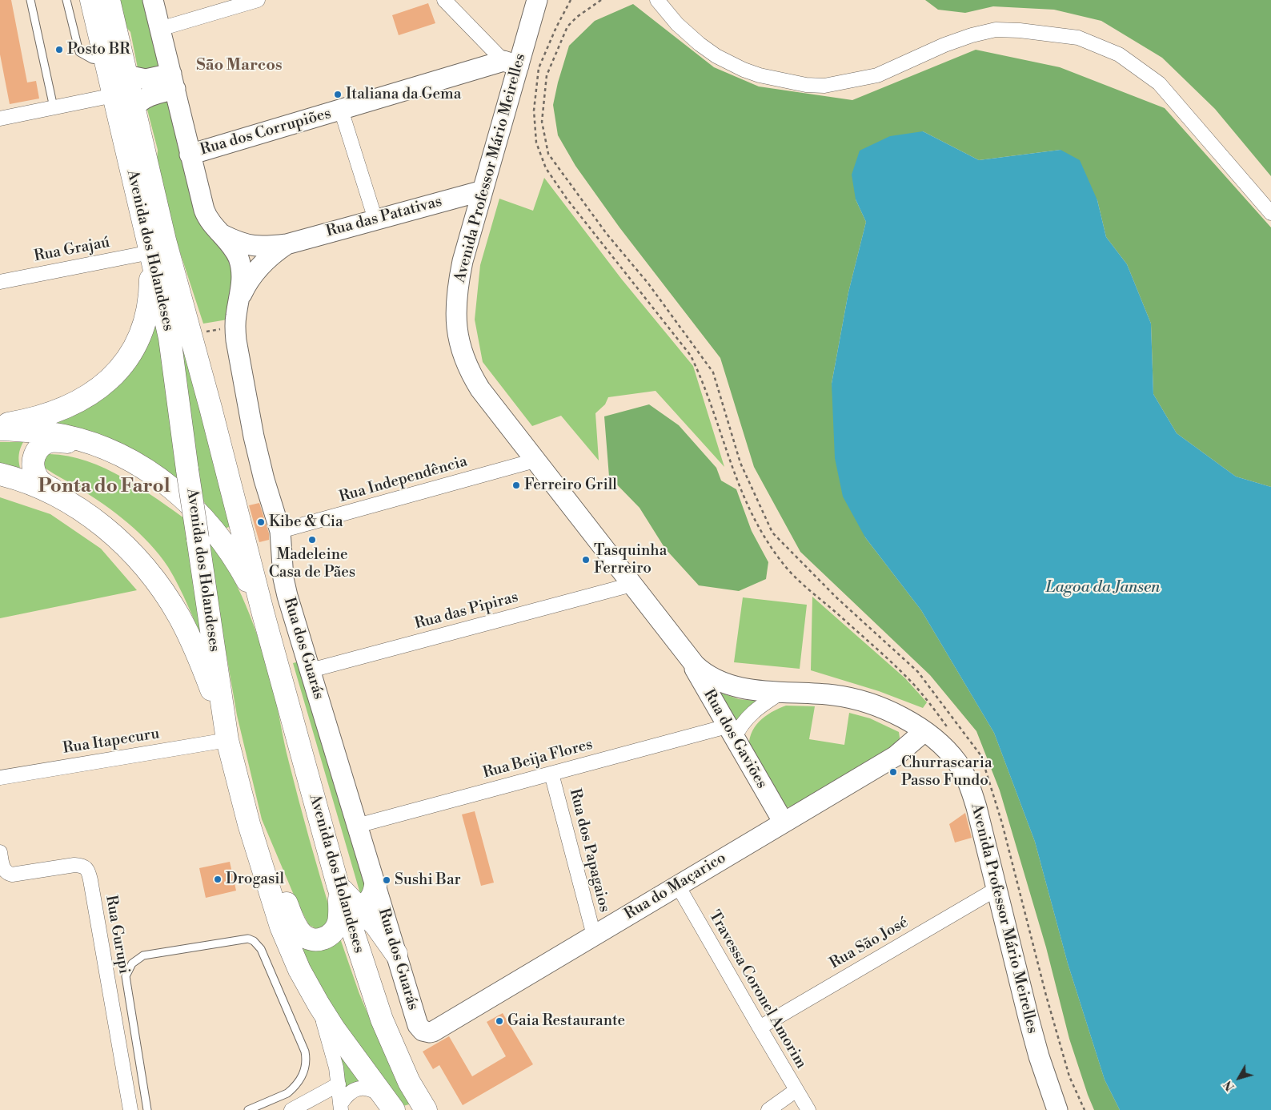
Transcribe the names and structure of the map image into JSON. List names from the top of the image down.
{
  "streets": {
    "main road": ["Avenida dos Holandeses"],
    "street": [
      "Rua dos Corrupiões",
      "Avenida Professor Mário Meirelles",
      "Rua das Patativas",
      "Rua Grajaú",
      "Rua Independência",
      "Rua das Pipiras",
      "Rua dos Guarás",
      "Rua dos Gaviões",
      "Rua Itapecuru",
      "Rua Beija Flores",
      "Rua dos Papagaios",
      "Rua do Maçarico",
      "Rua Gurupi",
      "Rua São José",
      "Travessa Coronel Amorim"
    ]
  },
  "crossings": [
    ["Rua dos Corrupiões", "Avenida Professor Mário Meirelles"],
    ["Avenida Professor Mário Meirelles", "Rua das Patativas"],
    ["Avenida Professor Mário Meirelles", "Rua Independência"],
    ["Avenida Professor Mário Meirelles", "Rua das Pipiras"],
    ["Avenida Professor Mário Meirelles", "Rua dos Gaviões"],
    ["Avenida Professor Mário Meirelles", "Rua do Maçarico"],
    ["Avenida Professor Mário Meirelles", "Rua São José"],
    ["Rua das Patativas", "Rua dos Guarás"],
    ["Rua Grajaú", "Avenida dos Holandeses"],
    ["Avenida dos Holandeses", "Rua Itapecuru"],
    ["Rua Independência", "Rua dos Guarás"],
    ["Rua das Pipiras", "Rua dos Guarás"],
    ["Rua dos Guarás", "Rua Beija Flores"],
    ["Rua dos Guarás", "Rua do Maçarico"],
    ["Rua dos Gaviões", "Rua Beija Flores"],
    ["Rua dos Gaviões", "Rua do Maçarico"],
    ["Rua Beija Flores", "Rua dos Papagaios"],
    ["Rua dos Papagaios", "Rua do Maçarico"],
    ["Rua do Maçarico", "Travessa Coronel Amorim"],
    ["Rua São José", "Travessa Coronel Amorim"]
  ],
  "districts": ["São Marcos", "Ponta do Farol"],
  "water": ["Lagoa da Jansen"],
  "places": [
    "Posto BR",
    "Italiana da Gema",
    "Ferreiro Grill",
    "Kibe & Cia",
    "Madeleine Casa de Pães",
    "Tasquinha Ferreiro",
    "Churrascaria Passo Fundo",
    "Drogasil",
    "Sushi Bar",
    "Gaia Restaurante"
  ],
  "north": "bottom left"
}
